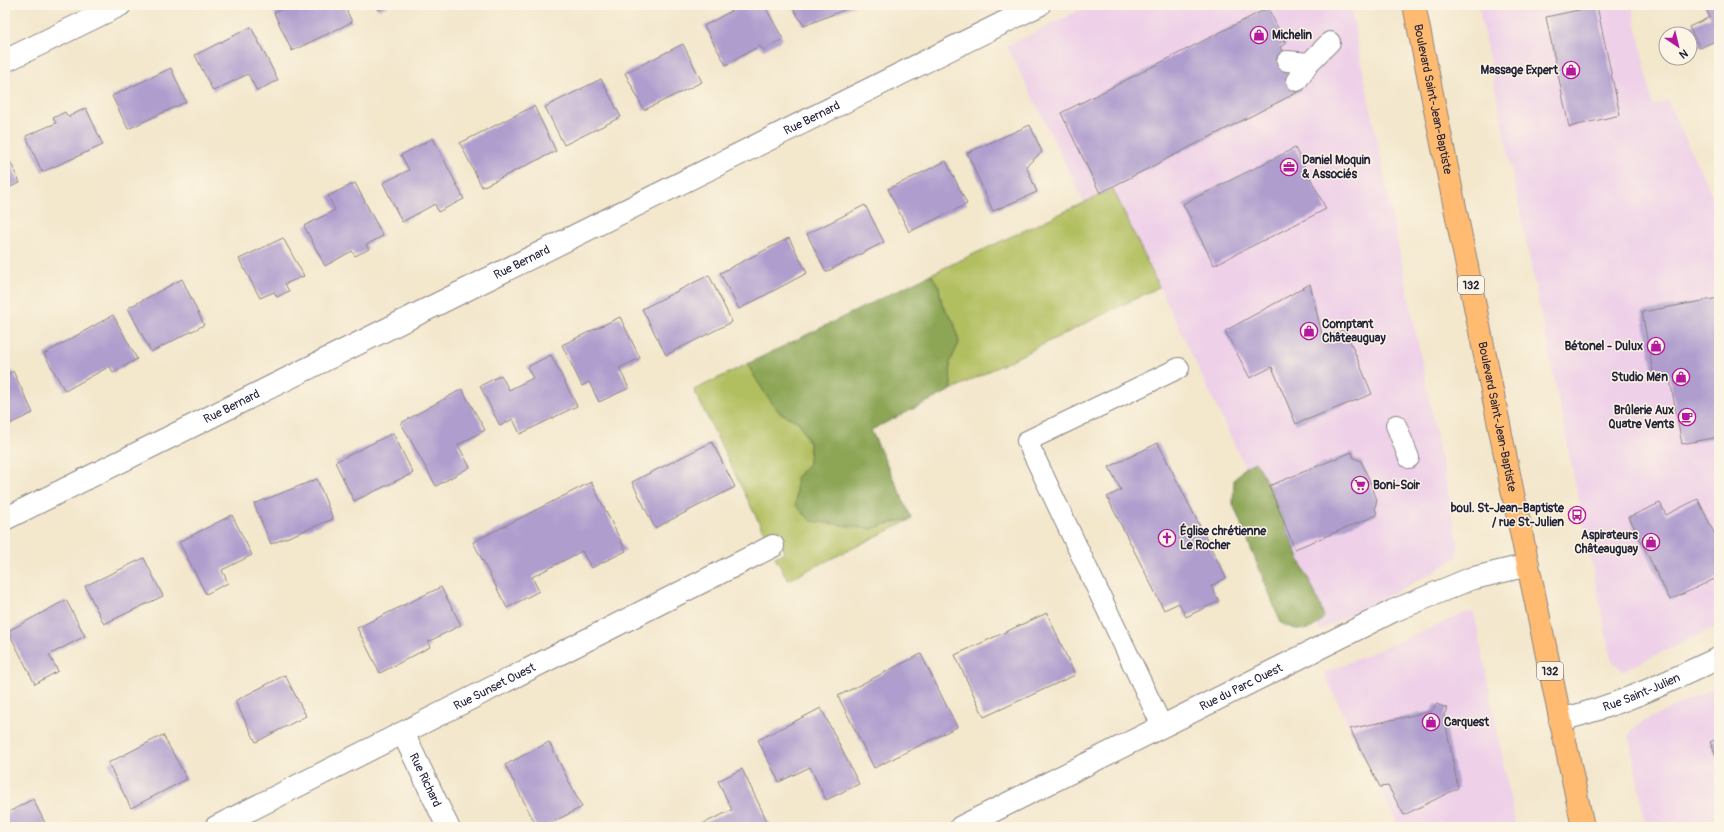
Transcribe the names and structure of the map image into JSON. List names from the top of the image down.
{
  "streets": {
    "highway": ["Boulevard Saint-Jean-Baptiste", "132"],
    "street": [
      "Rue Bernard",
      "Rue Sunset Ouest",
      "Rue du Parc Ouest",
      "Rue Saint-Julien",
      "Rue Richard"
    ]
  },
  "crossings": [
    ["Boulevard Saint-Jean-Baptiste", "Rue du Parc Ouest"],
    ["Boulevard Saint-Jean-Baptiste", "Rue Saint-Julien"],
    ["Rue Sunset Ouest", "Rue Richard"]
  ],
  "places": {
    "shop": [
      "Michelin",
      "Massage Expert",
      "Comptant Châteauguay",
      "Bétonel - Dulux",
      "Studio Mën",
      "Aspirateurs Châteauguay",
      "Carquest"
    ],
    "office": ["Daniel Moquin & Associés"],
    "cafe": ["Brûlerie Aux Quatre Vents"],
    "supermarket": ["Boni-Soir"],
    "bus stop": ["boul. St-Jean-Baptiste / rue St-Julien"],
    "church": ["Église chrétienne Le Rocher"]
  },
  "north": "bottom right"
}
